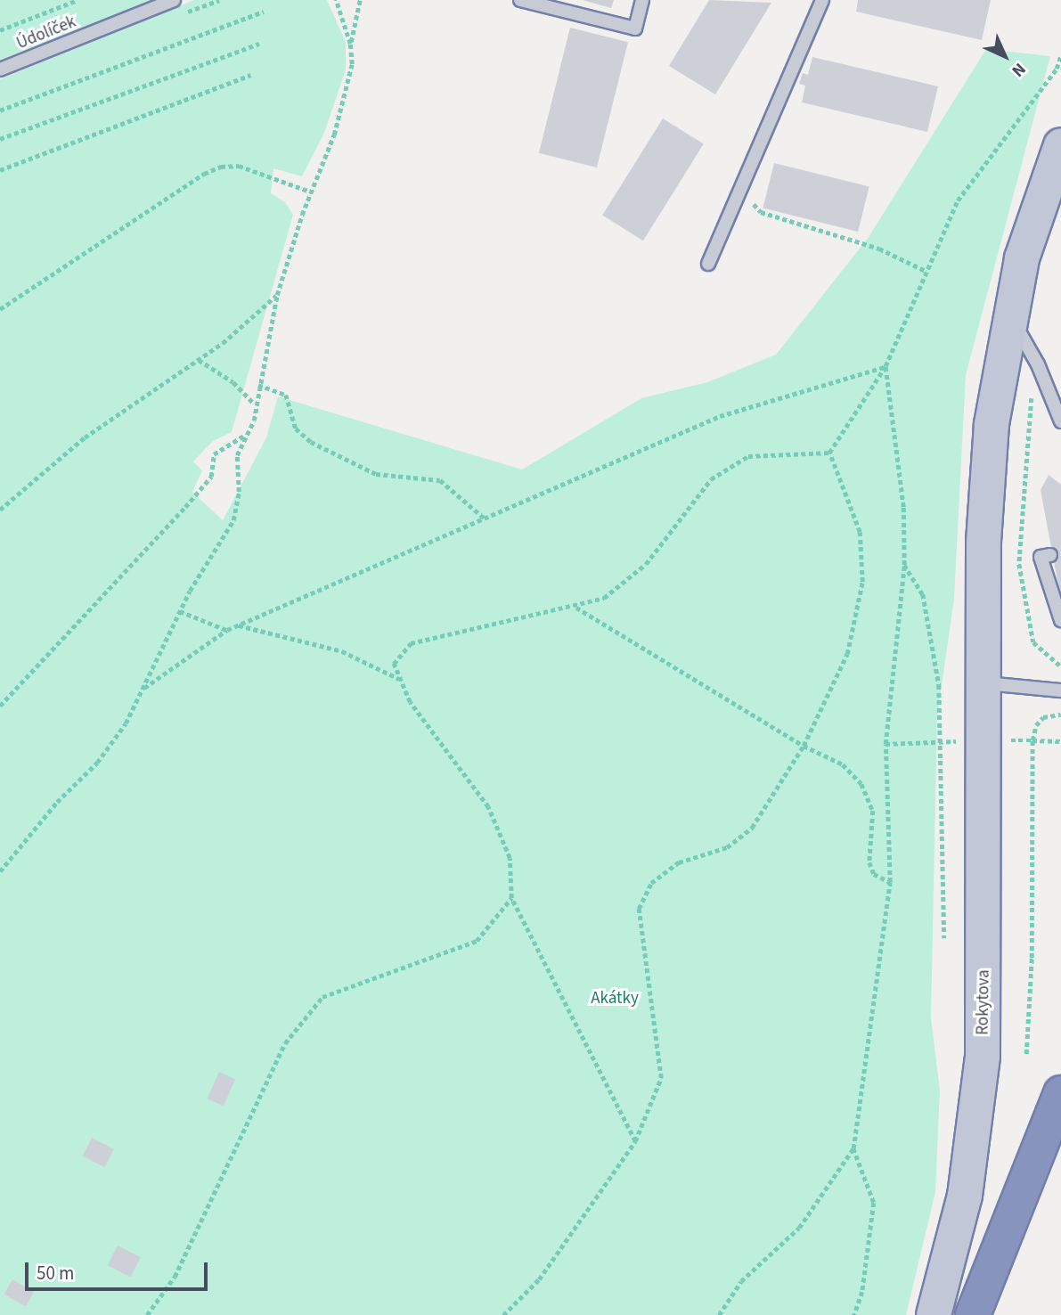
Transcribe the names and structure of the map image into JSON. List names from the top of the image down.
{
  "streets": {
    "main road": ["Rokytova"],
    "lane": ["Údolíček"]
  },
  "parks": ["Akátky"],
  "scale_bar": "50 m",
  "north": "bottom right"
}
